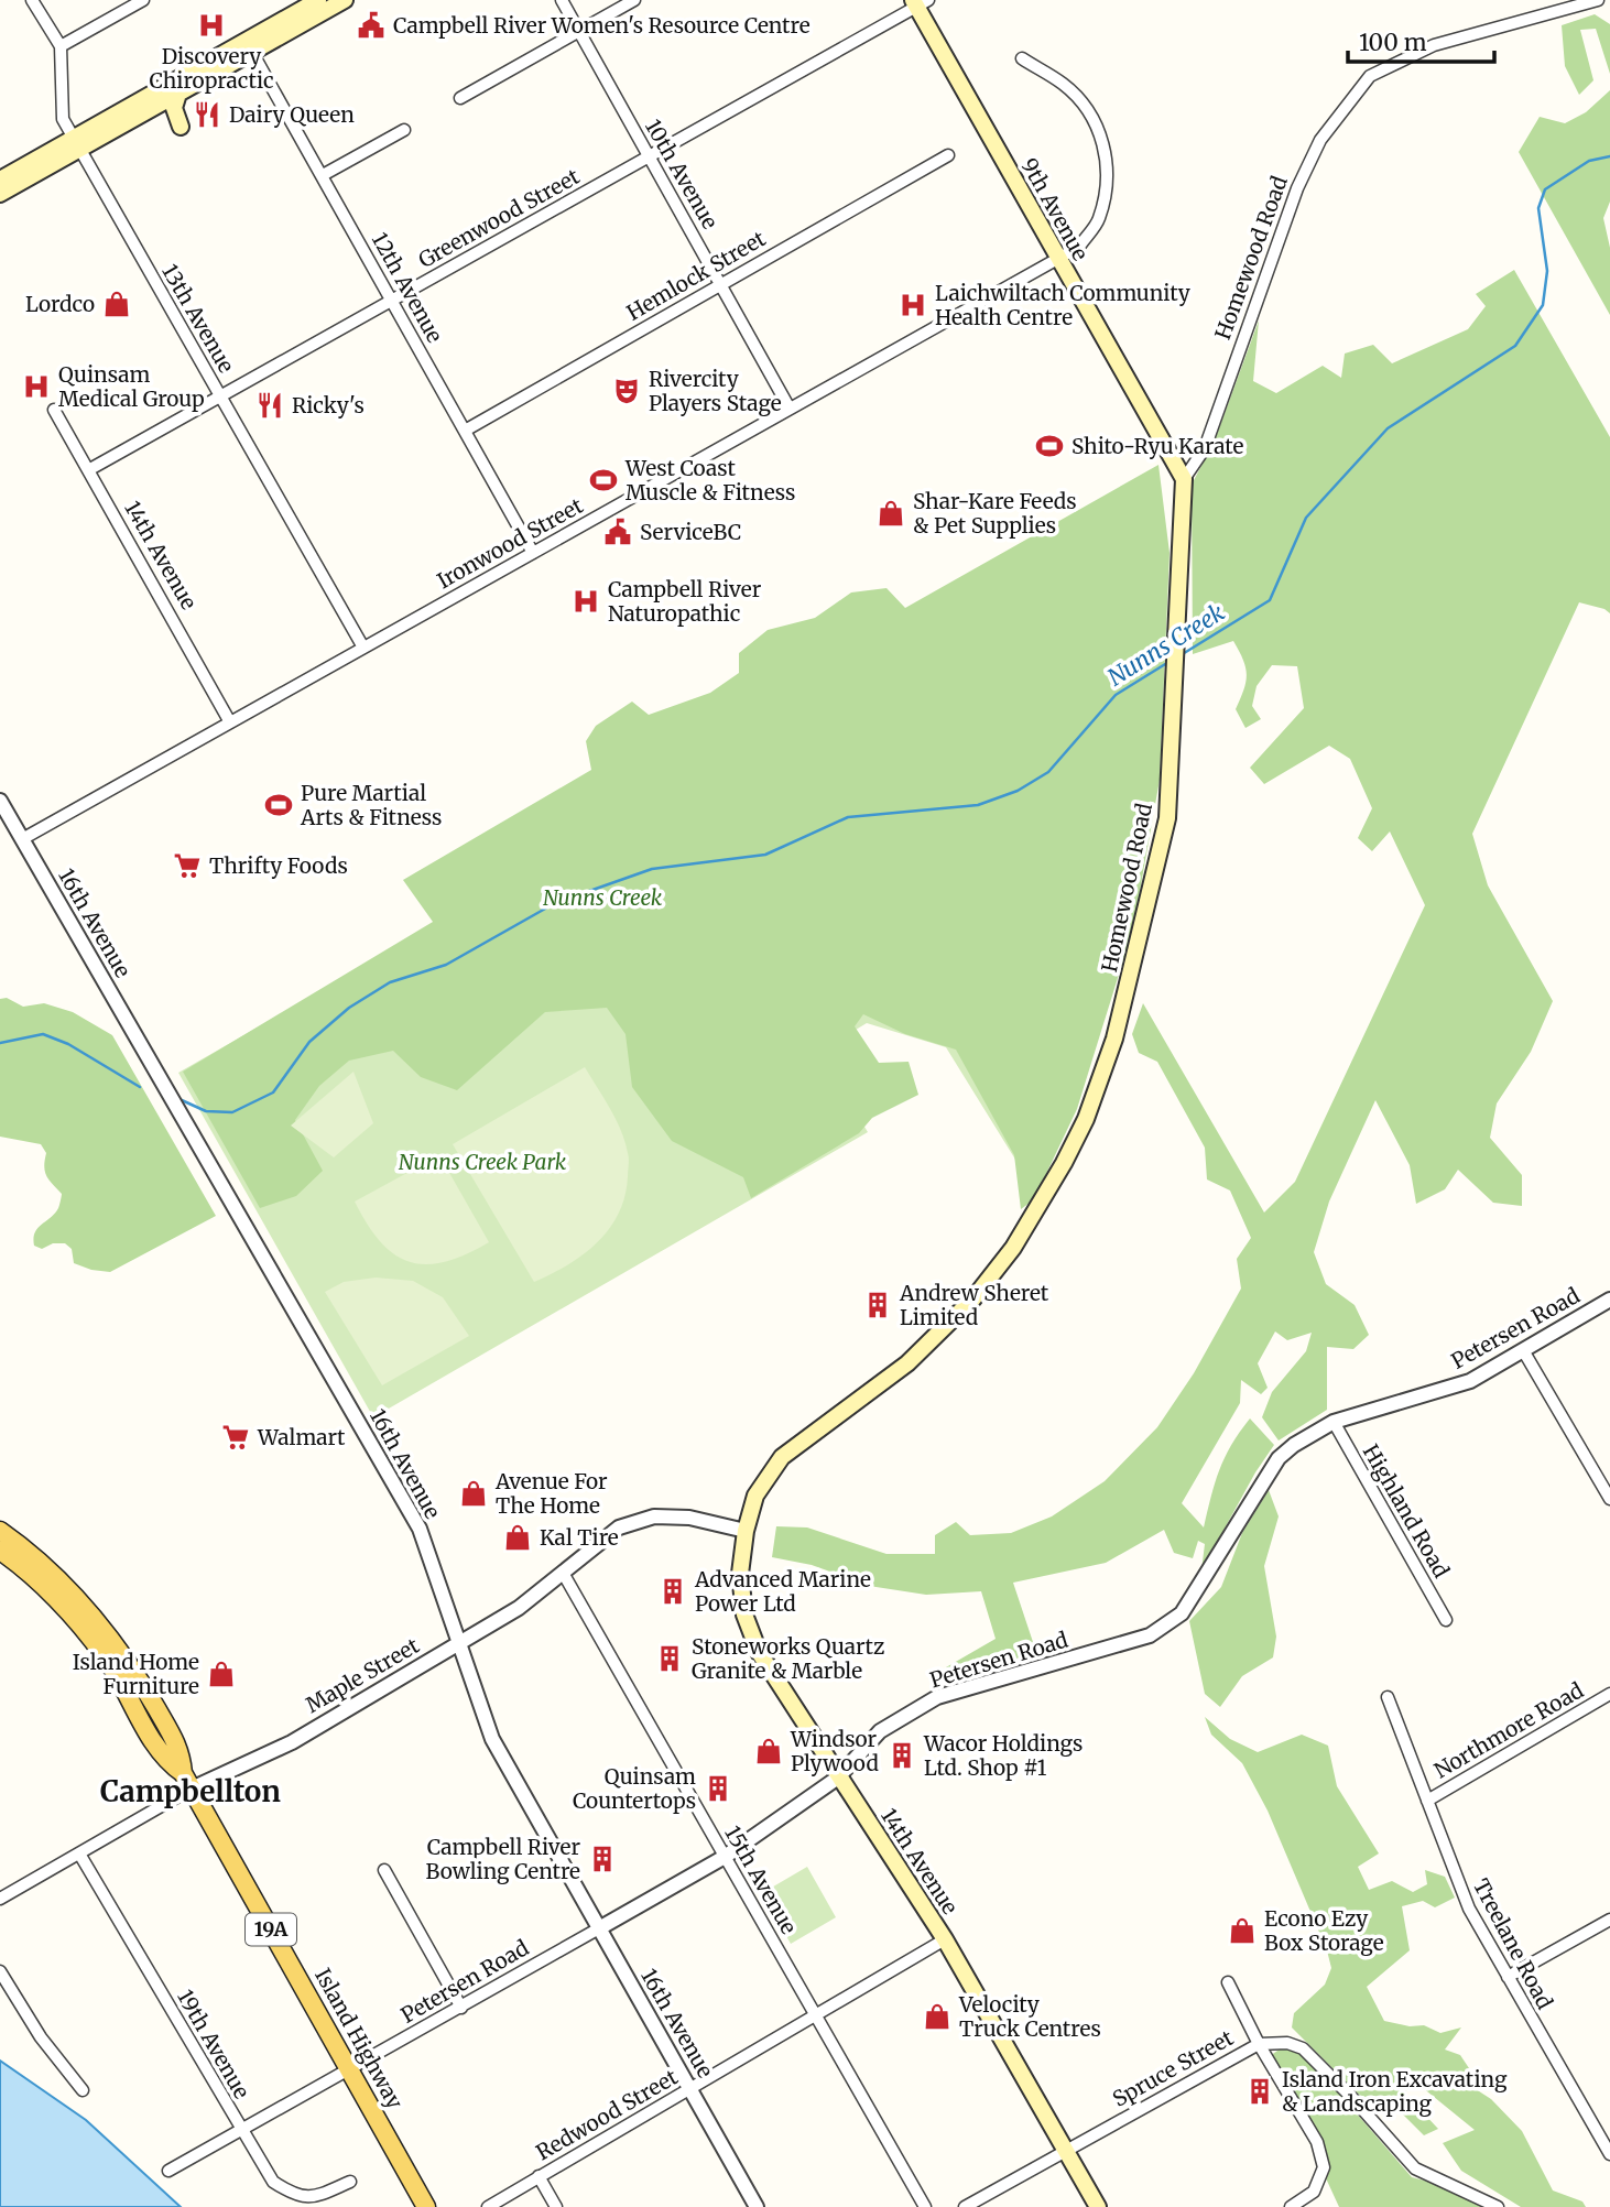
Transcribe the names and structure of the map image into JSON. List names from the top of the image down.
{
  "streets": {
    "main road": [
      "9th Avenue",
      "Homewood Road",
      "14th Avenue",
      "19A",
      "Island Highway"
    ],
    "street": [
      "10th Avenue",
      "Greenwood Street",
      "Hemlock Street",
      "12th Avenue",
      "13th Avenue",
      "Ironwood Street",
      "16th Avenue",
      "Petersen Road",
      "Highland Road",
      "Maple Street",
      "Northmore Road",
      "15th Avenue",
      "Treelane Road",
      "19th Avenue",
      "Spruce Street",
      "Redwood Street"
    ]
  },
  "crossings": [
    ["10th Avenue", "Greenwood Street"],
    ["10th Avenue", "Hemlock Street"],
    ["10th Avenue", "Ironwood Street"],
    ["9th Avenue", "Greenwood Street"],
    ["9th Avenue", "Homewood Road"],
    ["9th Avenue", "Ironwood Street"],
    ["Greenwood Street", "12th Avenue"],
    ["Greenwood Street", "13th Avenue"],
    ["Greenwood Street", "14th Avenue"],
    ["Homewood Road", "14th Avenue"],
    ["Homewood Road", "Maple Street"],
    ["Hemlock Street", "12th Avenue"],
    ["12th Avenue", "Ironwood Street"],
    ["13th Avenue", "Ironwood Street"],
    ["Ironwood Street", "14th Avenue"],
    ["Ironwood Street", "16th Avenue"],
    ["14th Avenue", "Petersen Road"],
    ["14th Avenue", "Maple Street"],
    ["14th Avenue", "Spruce Street"],
    ["14th Avenue", "Redwood Street"],
    ["16th Avenue", "Petersen Road"],
    ["16th Avenue", "Maple Street"],
    ["16th Avenue", "Redwood Street"],
    ["Petersen Road", "Highland Road"],
    ["Petersen Road", "15th Avenue"],
    ["Petersen Road", "Island Highway"],
    ["Petersen Road", "19th Avenue"],
    ["Maple Street", "15th Avenue"],
    ["Maple Street", "Island Highway"],
    ["Maple Street", "19th Avenue"],
    ["Northmore Road", "Treelane Road"],
    ["15th Avenue", "Redwood Street"]
  ],
  "districts": ["Campbellton"],
  "water": ["Nunns Creek"],
  "parks": ["Nunns Creek", "Nunns Creek Park"],
  "places": {
    "hospital": [
      "Discovery Chiropractic",
      "Laichwiltach Community Health Centre",
      "Quinsam Medical Group",
      "Campbell River Naturopathic"
    ],
    "public building": ["Campbell River Women's Resource Centre", "ServiceBC"],
    "restaurant": ["Dairy Queen", "Ricky's"],
    "shop": [
      "Lordco",
      "Shar-Kare Feeds & Pet Supplies",
      "Avenue For The Home",
      "Kal Tire",
      "Island Home Furniture",
      "Windsor Plywood",
      "Econo Ezy Box Storage",
      "Velocity Truck Centres"
    ],
    "theatre": ["Rivercity Players Stage"],
    "sports": ["Shito-Ryu Karate", "West Coast Muscle & Fitness", "Pure Martial Arts & Fitness"],
    "supermarket": ["Thrifty Foods", "Walmart"],
    "building": [
      "Andrew Sheret Limited",
      "Advanced Marine Power Ltd",
      "Stoneworks Quartz Granite & Marble",
      "Wacor Holdings Ltd. Shop #1",
      "Quinsam Countertops",
      "Campbell River Bowling Centre",
      "Island Iron Excavating & Landscaping"
    ]
  },
  "scale_bar": "100 m"
}
